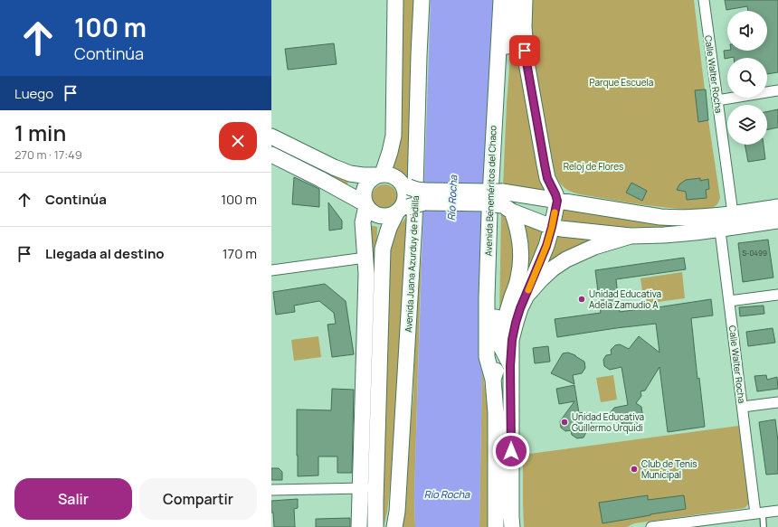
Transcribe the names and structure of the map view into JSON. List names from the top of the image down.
{
  "streets": {
    "main road": ["Avenida Beneméritos del Chaco", "Avenida Juana Azurduy de Padilla"],
    "street": ["Calle Walter Rocha"]
  },
  "water": ["Río Rocha"],
  "parks": ["Parque Escuela", "Reloj de Flores"],
  "places": ["Unidad Educativa Adela Zamudio A", "Unidad Educativa Guillermo Urquidi", "Club de Tenis Municipal"],
  "house_numbers": ["S-0499"],
  "page": {
    "turn": ["100 m", "Continúa"],
    "then": "Luego",
    "heading": ["1 min", "270 m · 17:49"],
    "list": [
      {
        "name": "Continúa",
        "value": "100 m"
      },
      {
        "name": "Llegada al destino",
        "value": "170 m"
      }
    ],
    "buttons": ["Salir", "Compartir"]
  }
}
